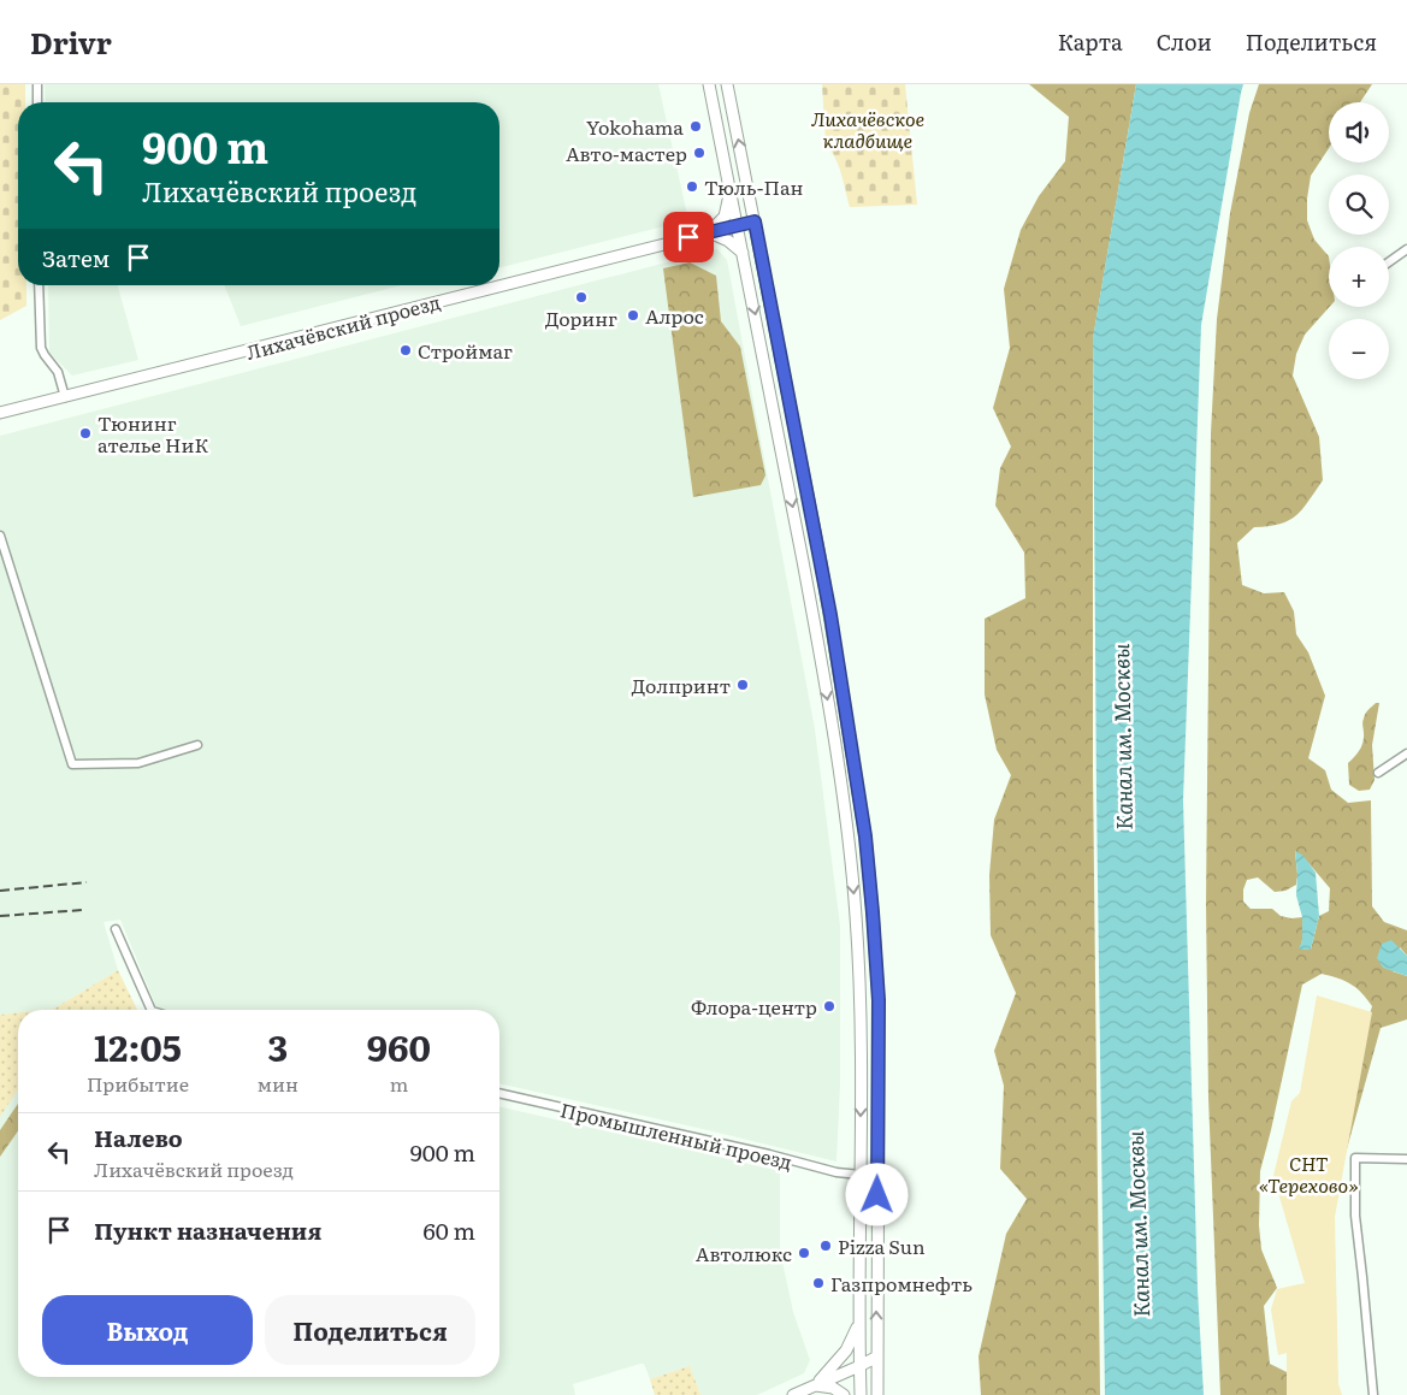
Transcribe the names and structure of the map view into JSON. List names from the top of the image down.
{
  "streets": {
    "main road": ["Лихачёвский проезд"],
    "street": ["Промышленный проезд"]
  },
  "water": ["Канал им. Москвы"],
  "parks": ["Лихачёвское кладбище", "СНТ «Терехово»"],
  "places": [
    "Yokohama",
    "Авто-мастер",
    "Тюль-Пан",
    "Доринг",
    "Алрос",
    "Строймаг",
    "Тюнинг ателье НиК",
    "Долпринт",
    "Флора-центр",
    "Pizza Sun",
    "Автолюкс",
    "Газпромнефть"
  ],
  "page": {
    "header": "Drivr",
    "nav": ["Карта", "Слои", "Поделиться"],
    "map_buttons": ["+", "−"],
    "turn": ["900 m", "Лихачёвский проезд"],
    "then": "Затем",
    "eta": [
      "12:05",
      "Прибытие",
      "3",
      "мин",
      "960",
      "m"
    ],
    "list": [
      {
        "name": "Налево",
        "note": "Лихачёвский проезд",
        "value": "900 m"
      },
      {
        "name": "Пункт назначения",
        "value": "60 m"
      }
    ],
    "buttons": ["Выход", "Поделиться"]
  }
}
